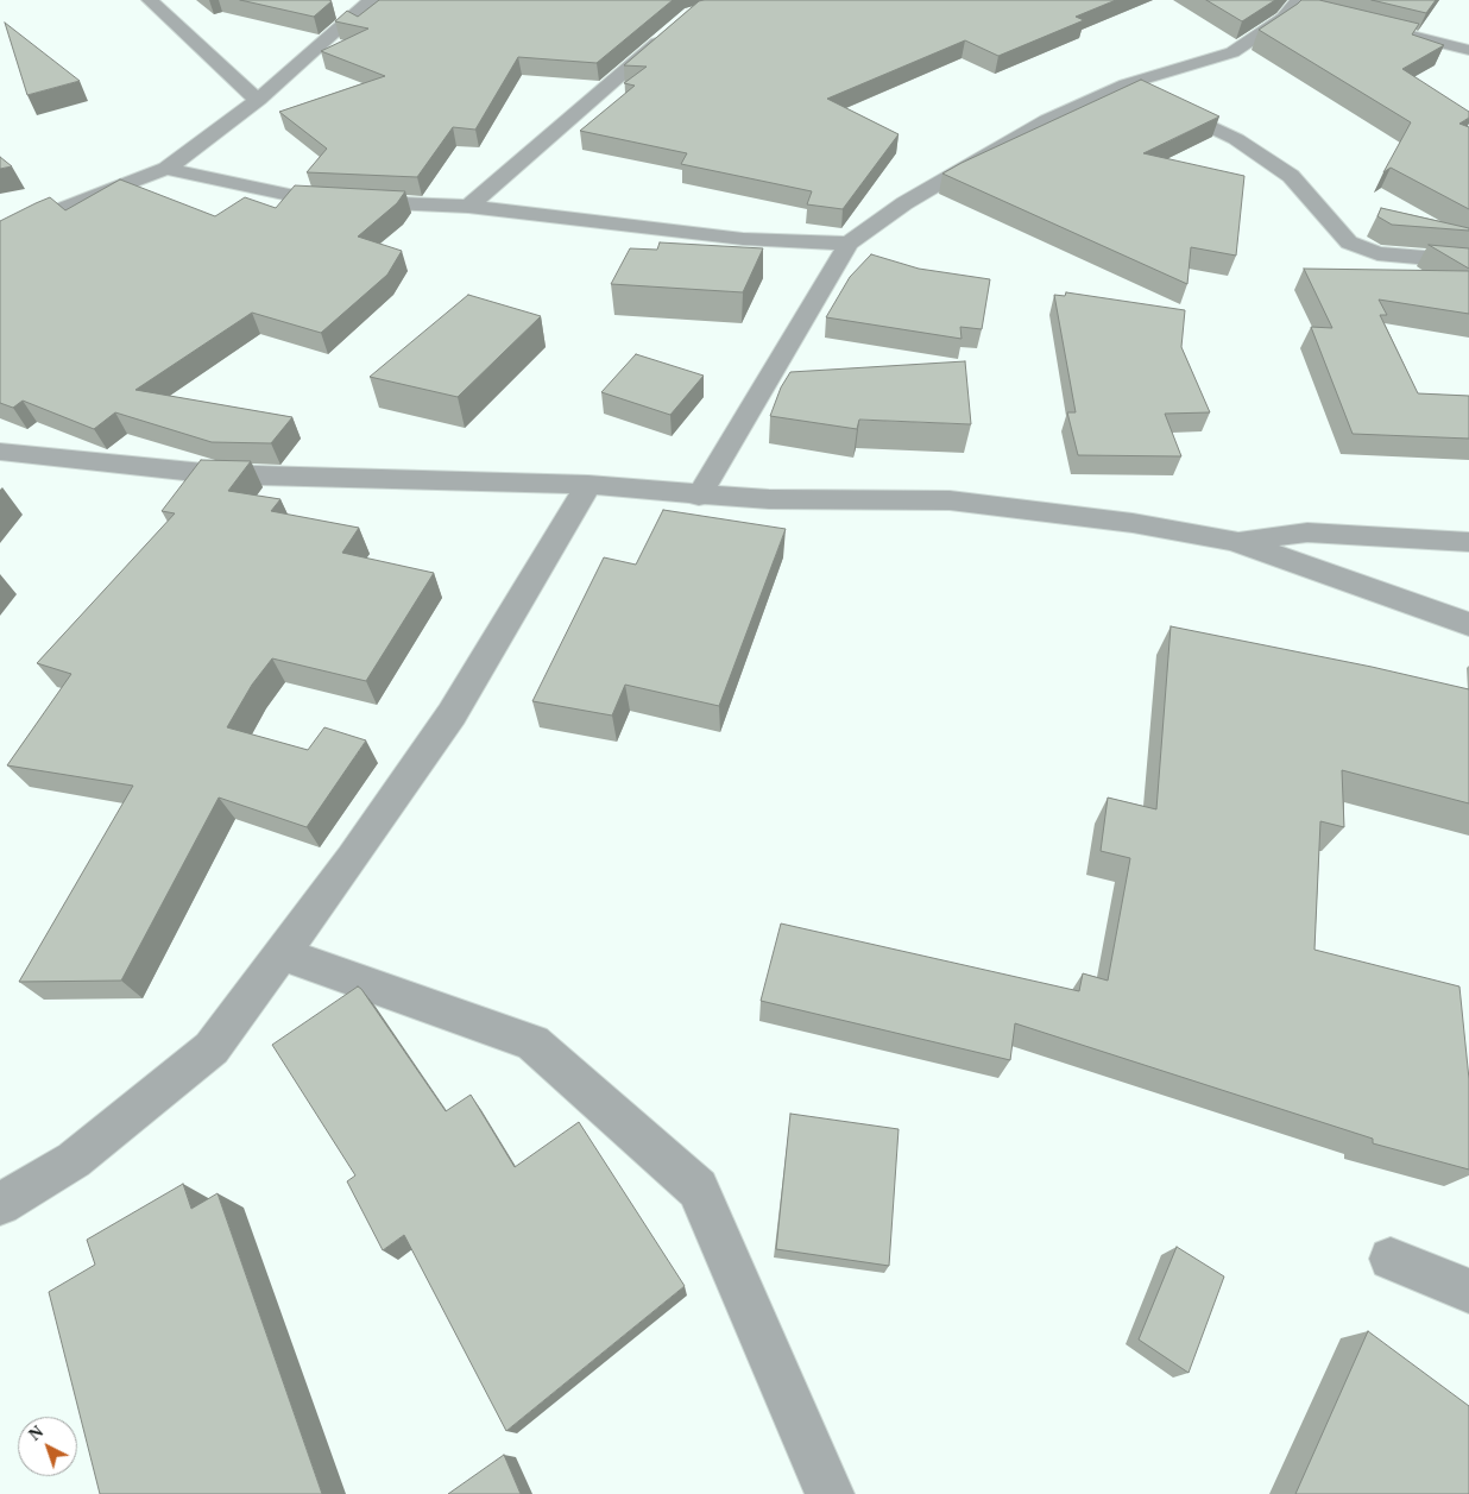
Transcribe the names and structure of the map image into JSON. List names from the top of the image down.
{
  "north": "top left"
}
